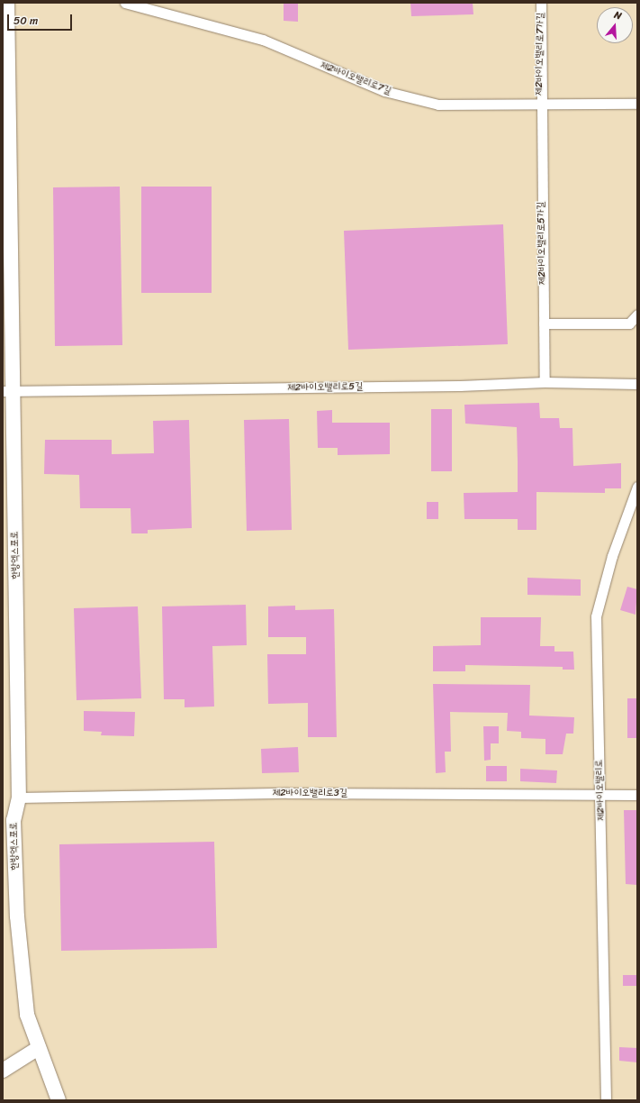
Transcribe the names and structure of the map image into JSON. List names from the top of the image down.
{
  "streets": {
    "street": [
      "제2바이오밸리로7가길",
      "제2바이오밸리로7길",
      "제2바이오밸리로5가길",
      "제2바이오밸리로5길",
      "한방엑스포로",
      "제2바이오밸리로",
      "제2바이오밸리로3길"
    ]
  },
  "crossings": [
    ["제2바이오밸리로7가길", "제2바이오밸리로7길"],
    ["제2바이오밸리로7가길", "제2바이오밸리로5가길"],
    ["제2바이오밸리로7길", "제2바이오밸리로5가길"],
    ["제2바이오밸리로5가길", "제2바이오밸리로5길"],
    ["제2바이오밸리로5길", "한방엑스포로"],
    ["한방엑스포로", "제2바이오밸리로3길"],
    ["제2바이오밸리로", "제2바이오밸리로3길"]
  ],
  "scale_bar": "50 m",
  "north": "top"
}
